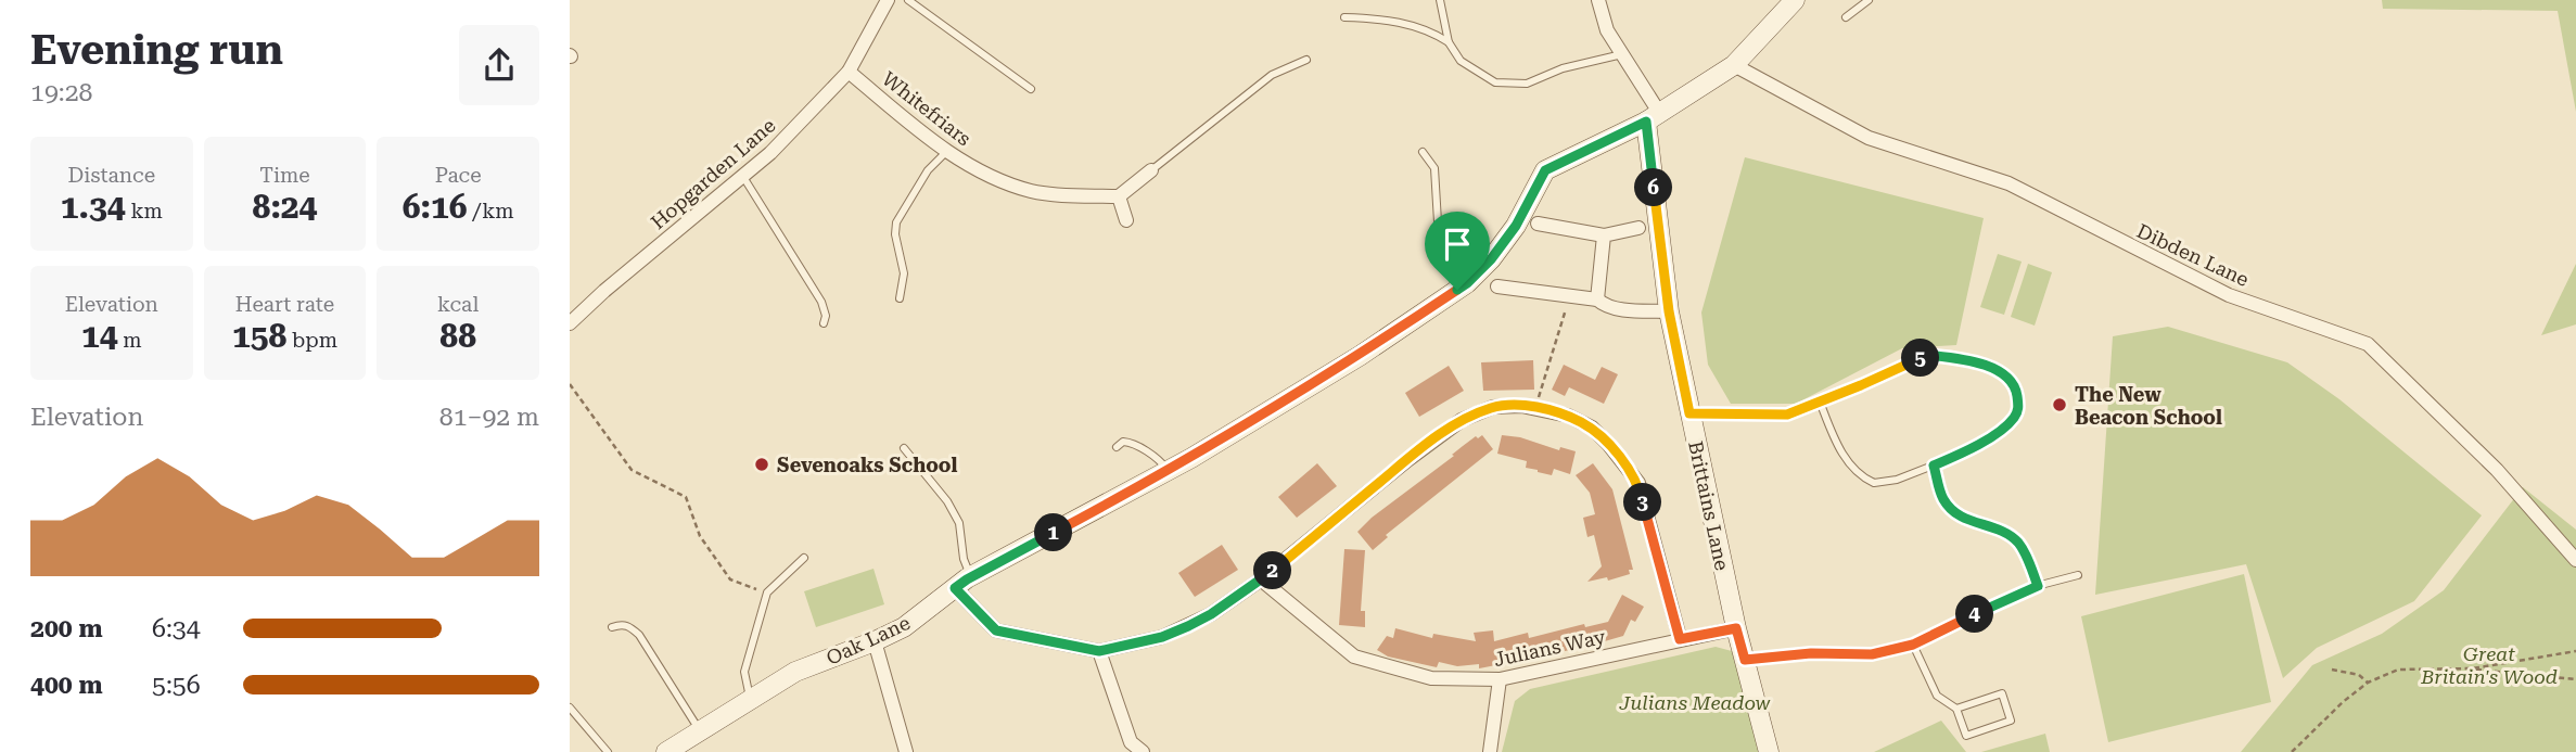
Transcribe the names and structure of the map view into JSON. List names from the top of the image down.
{
  "streets": {
    "street": [
      "Whitefriars",
      "Hopgarden Lane",
      "Dibden Lane",
      "Brittains Lane",
      "Oak Lane",
      "Julians Way"
    ]
  },
  "crossings": [
    ["Whitefriars", "Hopgarden Lane"],
    ["Dibden Lane", "Oak Lane"],
    ["Brittains Lane", "Oak Lane"],
    ["Brittains Lane", "Julians Way"]
  ],
  "parks": ["Great Britain's Wood", "Julians Meadow"],
  "places": ["The New Beacon School", "Sevenoaks School"],
  "page": {
    "heading": ["Evening run", "19:28"],
    "stats": [
      ["Distance", "1.34 km"],
      ["Time", "8:24"],
      ["Pace", "6:16 /km"],
      ["Elevation", "14 m"],
      ["Heart rate", "158 bpm"],
      ["kcal", "88"]
    ],
    "pins": [
      "6",
      "5",
      "3",
      "1",
      "2",
      "4"
    ],
    "chart": ["Elevation", "81–92 m"],
    "list": [
      {
        "name": "200 m",
        "note": "6:34"
      },
      {
        "name": "400 m",
        "note": "5:56"
      }
    ]
  }
}
